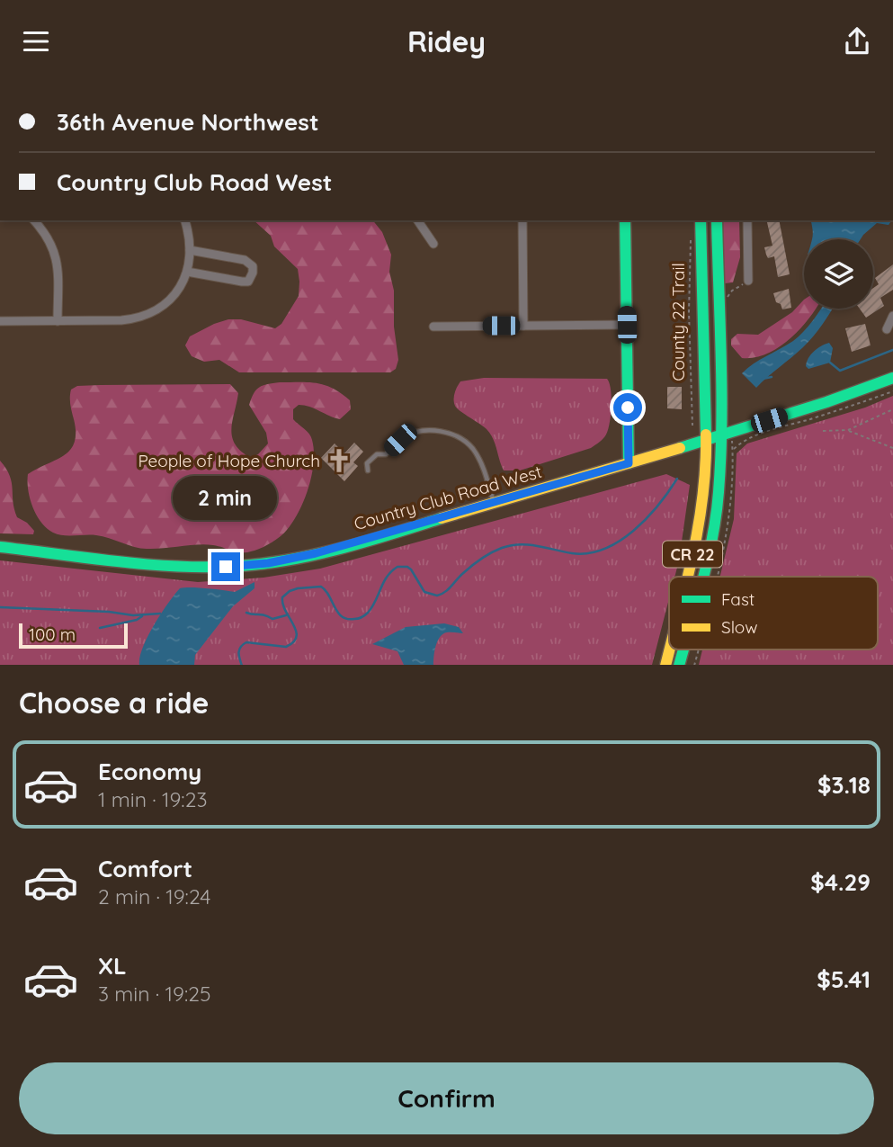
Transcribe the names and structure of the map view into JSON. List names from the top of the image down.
{
  "streets": {
    "main road": ["Country Club Road West", "CR 22"],
    "path": ["County 22 Trail"]
  },
  "crossings": [
    ["Country Club Road West", "CR 22"]
  ],
  "places": {
    "church": ["People of Hope Church"]
  },
  "legend": ["Fast", "Slow"],
  "scale_bar": "100 m",
  "page": {
    "header": "Ridey",
    "banner": ["36th Avenue Northwest", "Country Club Road West"],
    "bubble": "2 min",
    "scale": "100 m",
    "heading": "Choose a ride",
    "list": [
      {
        "name": "Economy",
        "note": "1 min · 19:23",
        "value": "$3.18"
      },
      {
        "name": "Comfort",
        "note": "2 min · 19:24",
        "value": "$4.29"
      },
      {
        "name": "XL",
        "note": "3 min · 19:25",
        "value": "$5.41"
      }
    ],
    "buttons": "Confirm"
  }
}
